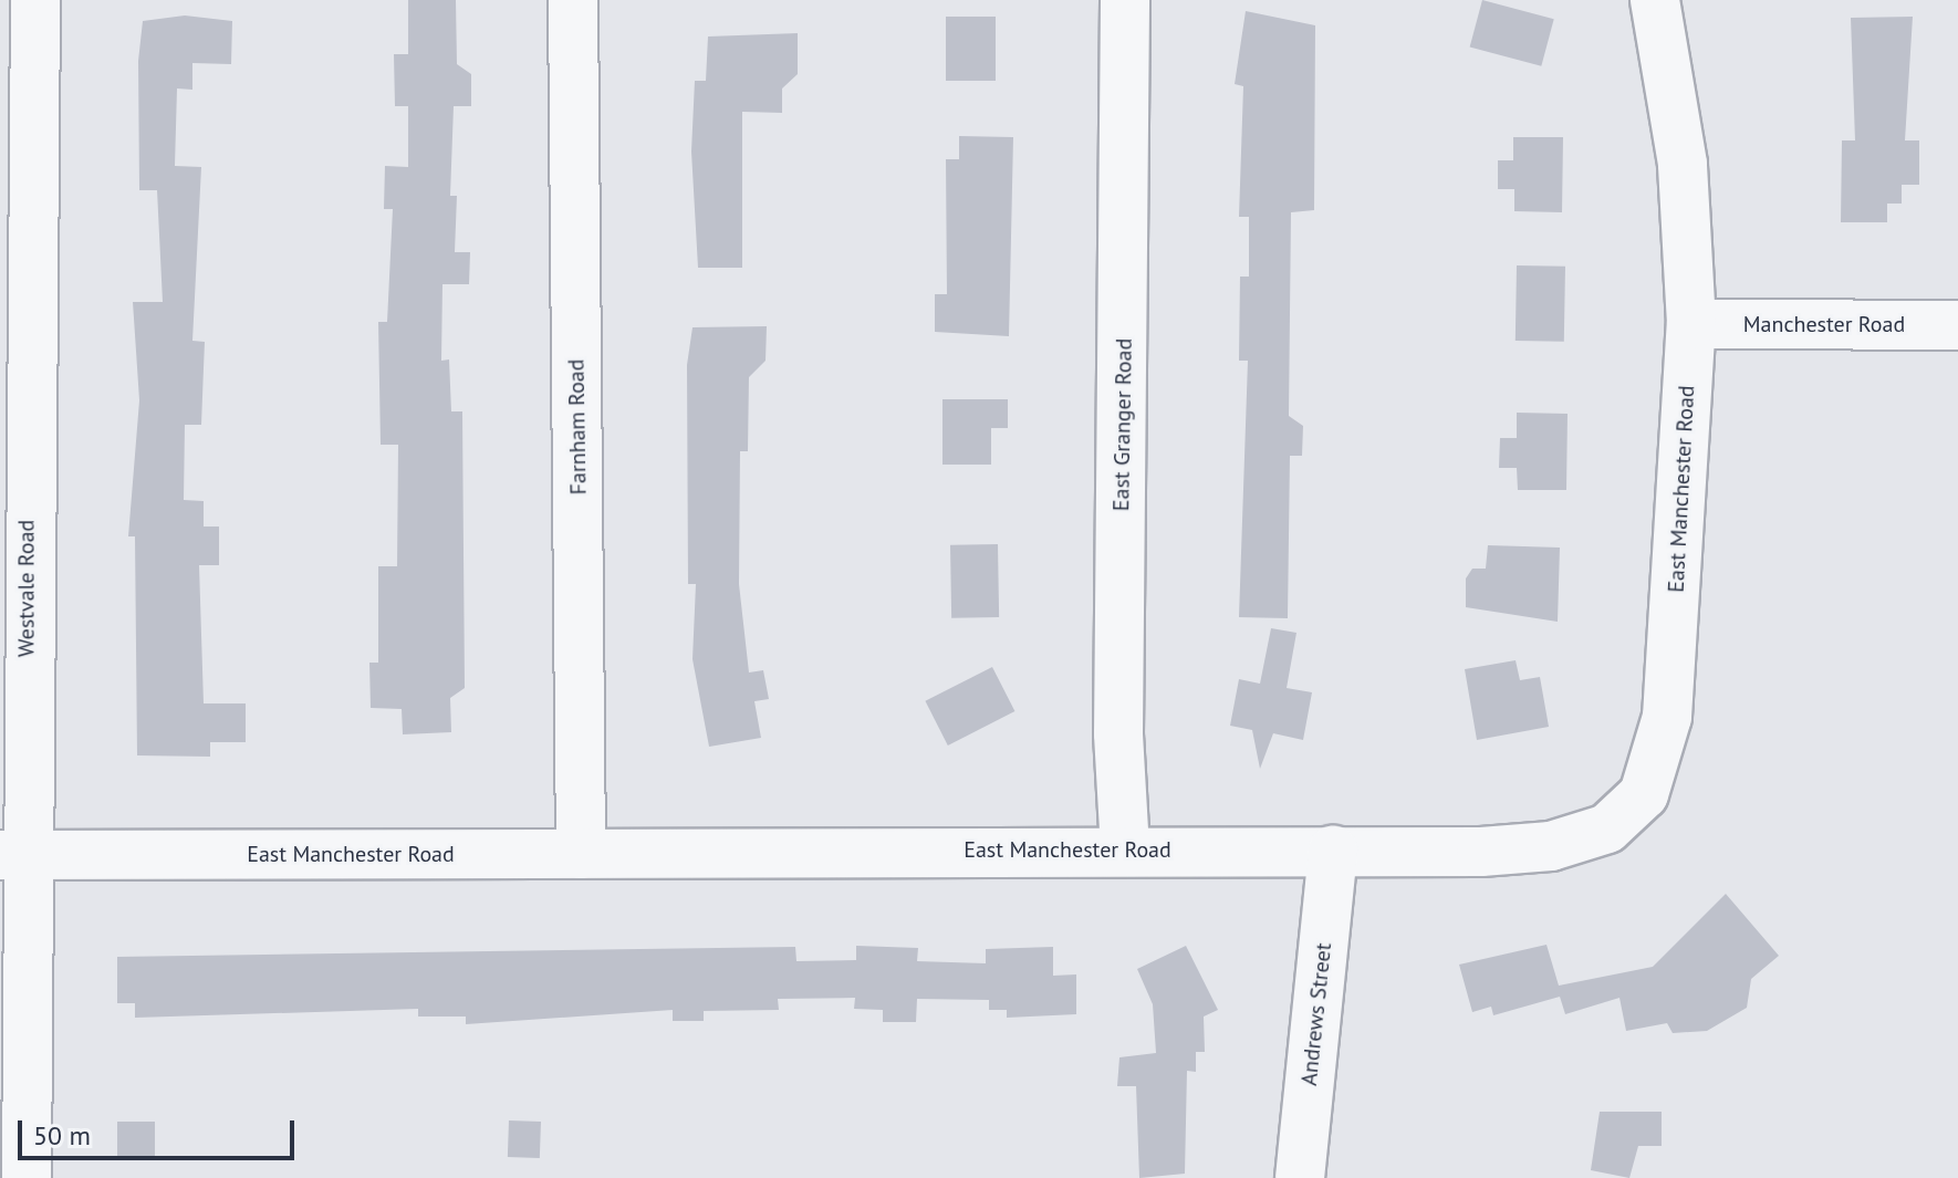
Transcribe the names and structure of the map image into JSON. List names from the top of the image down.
{
  "streets": {
    "street": [
      "Manchester Road",
      "East Granger Road",
      "Farnham Road",
      "East Manchester Road",
      "Westvale Road",
      "Andrews Street"
    ]
  },
  "crossings": [
    ["Manchester Road", "East Manchester Road"],
    ["East Granger Road", "East Manchester Road"],
    ["Farnham Road", "East Manchester Road"],
    ["East Manchester Road", "Westvale Road"],
    ["East Manchester Road", "Andrews Street"]
  ],
  "scale_bar": "50 m"
}
